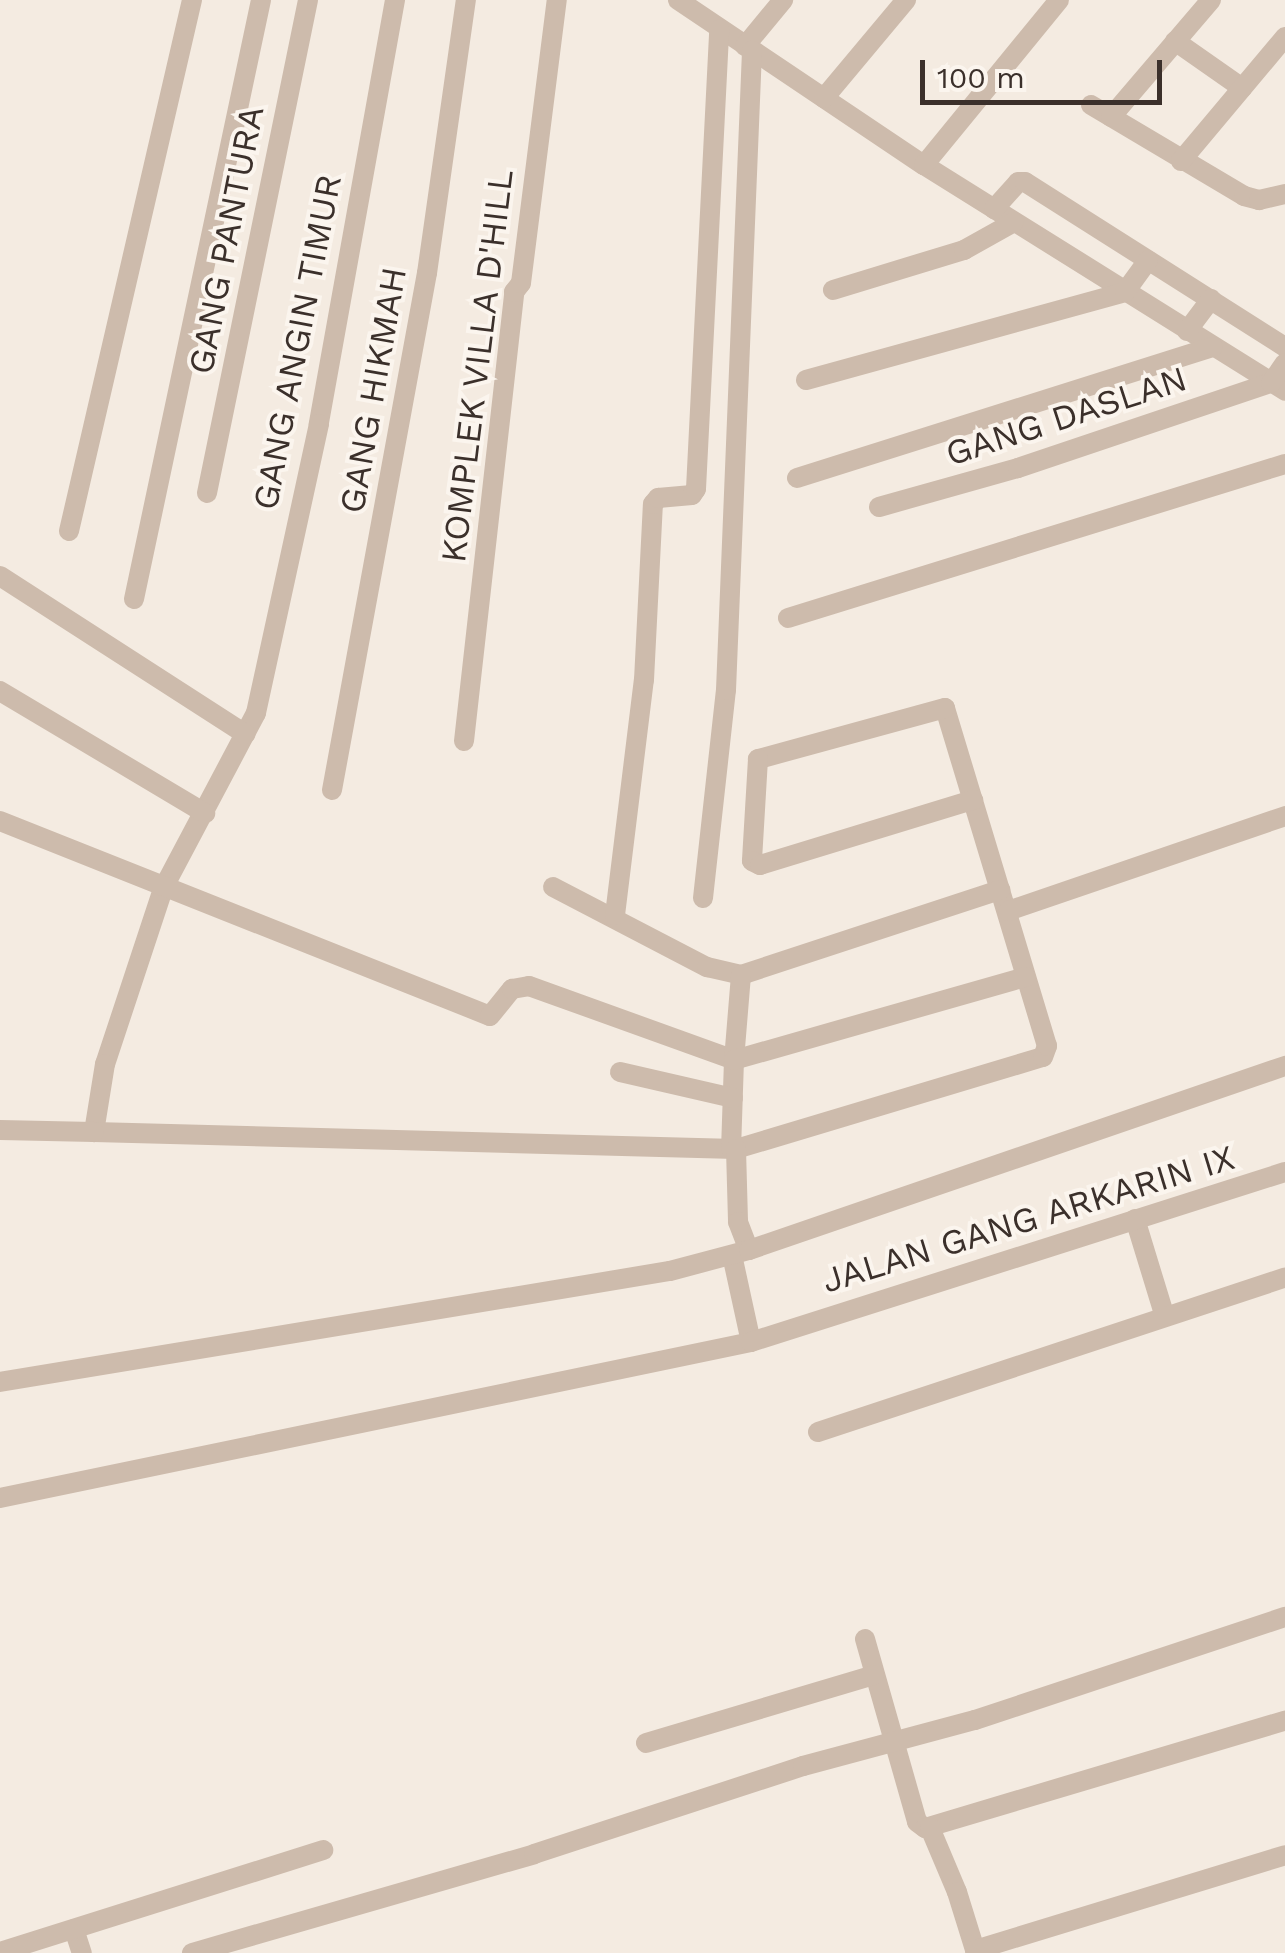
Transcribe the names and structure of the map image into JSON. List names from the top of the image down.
{
  "streets": {
    "street": [
      "GANG PANTURA",
      "GANG ANGIN TIMUR",
      "KOMPLEK VILLA D'HILL",
      "GANG HIKMAH",
      "GANG DASLAN",
      "JALAN GANG ARKARIN IX"
    ]
  },
  "scale_bar": "100 m"
}
